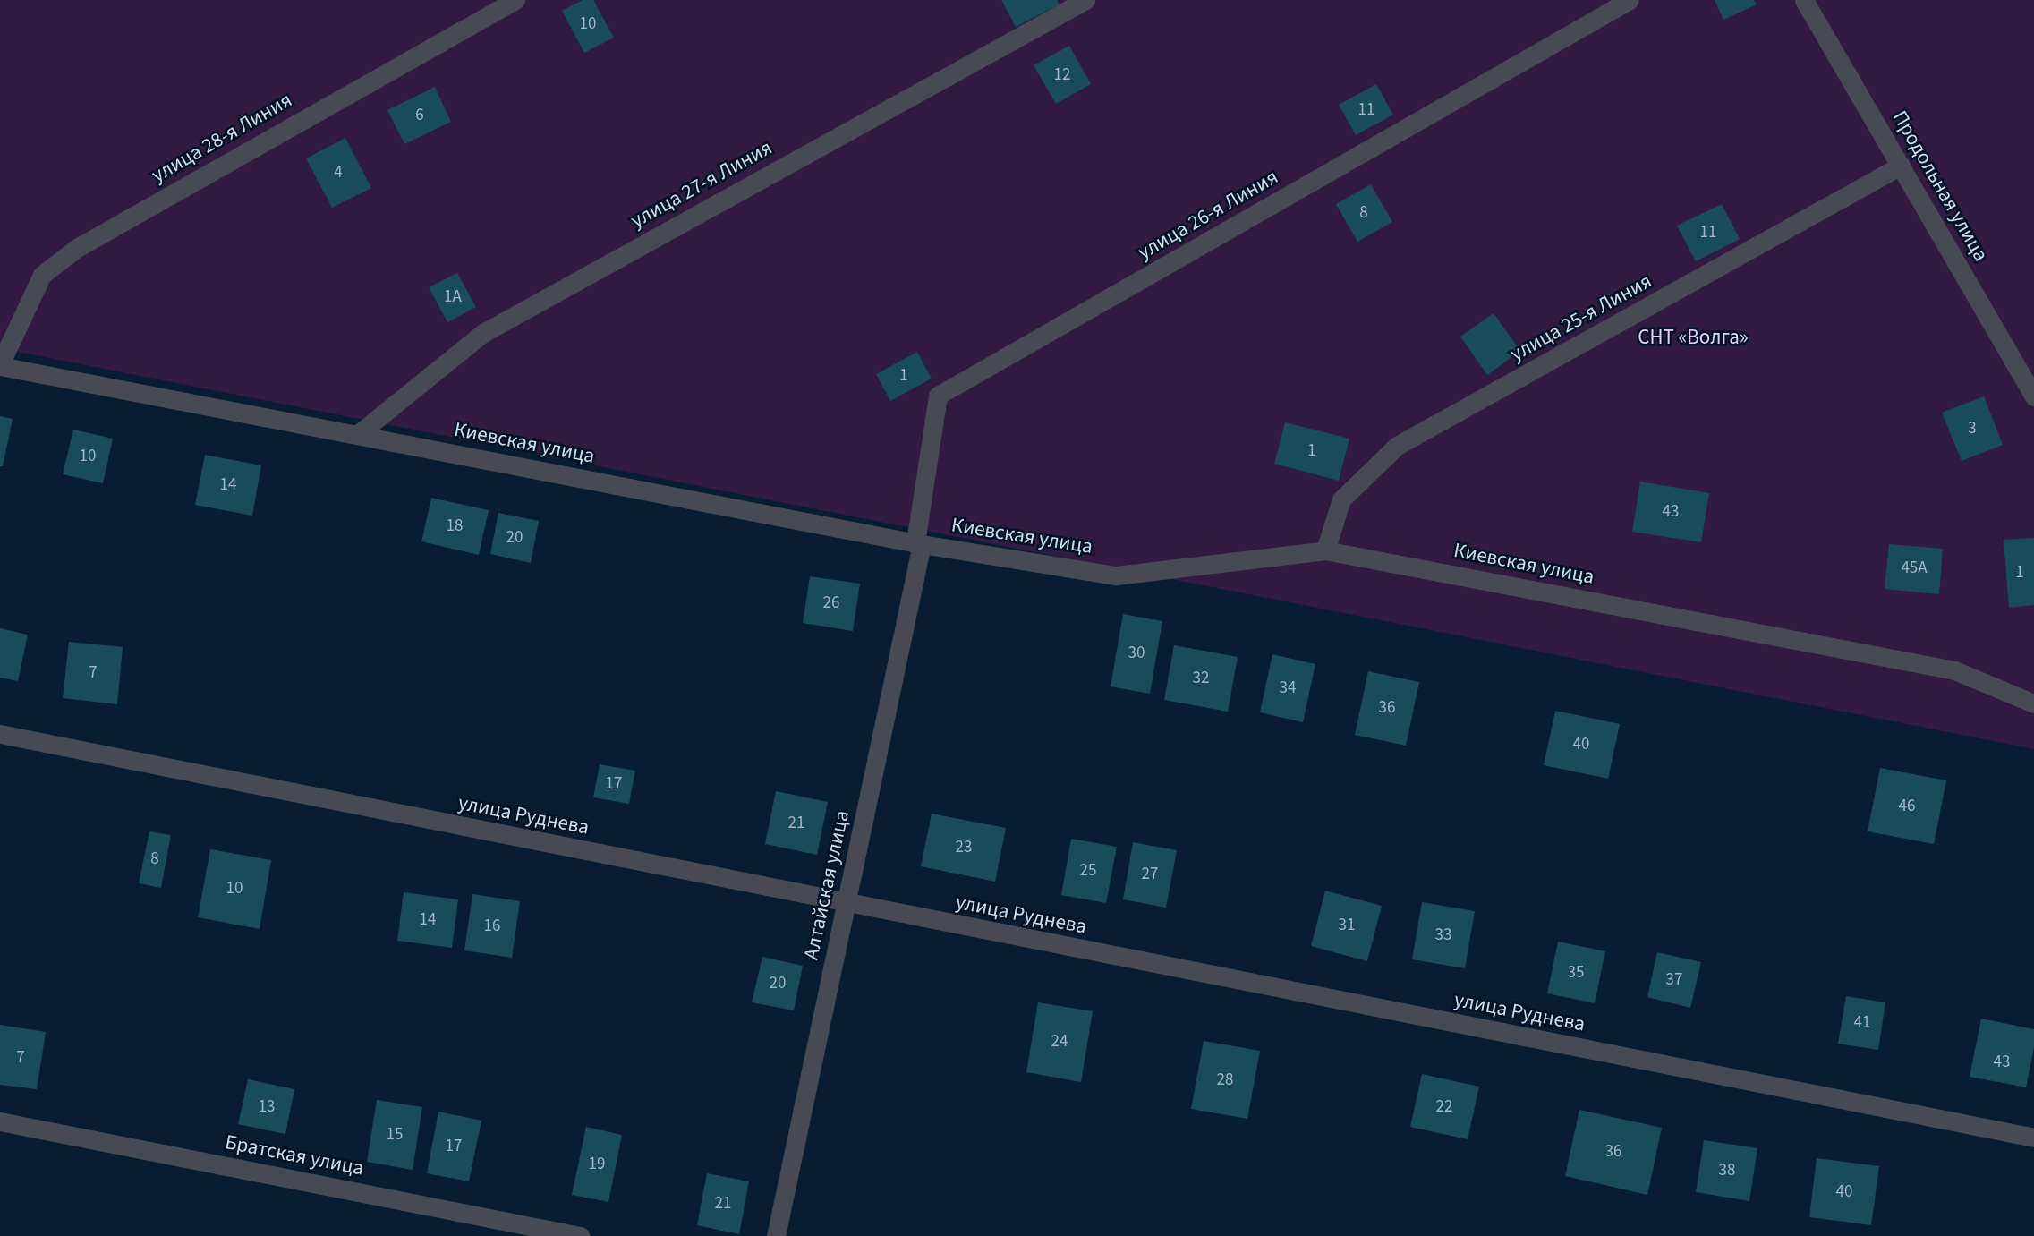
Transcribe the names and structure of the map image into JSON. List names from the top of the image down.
{
  "streets": {
    "street": [
      "улица 28-я Линия",
      "улица 27-я Линия",
      "Продольная улица",
      "улица 26-я Линия",
      "улица 25-я Линия",
      "Киевская улица",
      "улица Руднева",
      "Алтайская улица",
      "Братская улица"
    ]
  },
  "crossings": [
    ["улица 28-я Линия", "Киевская улица"],
    ["улица 27-я Линия", "Киевская улица"],
    ["Продольная улица", "улица 25-я Линия"],
    ["улица 26-я Линия", "Киевская улица"],
    ["улица 26-я Линия", "Алтайская улица"],
    ["улица 25-я Линия", "Киевская улица"],
    ["Киевская улица", "Алтайская улица"],
    ["улица Руднева", "Алтайская улица"]
  ],
  "parks": ["СНТ «Волга»"],
  "house_numbers": [
    "10",
    "12",
    "11",
    "6",
    "4",
    "8",
    "11",
    "1А",
    "1",
    "3",
    "1",
    "10",
    "14",
    "43",
    "18",
    "20",
    "45А",
    "1",
    "26",
    "30",
    "7",
    "32",
    "34",
    "36",
    "40",
    "17",
    "46",
    "21",
    "23",
    "8",
    "25",
    "27",
    "10",
    "14",
    "31",
    "16",
    "33",
    "35",
    "37",
    "20",
    "41",
    "24",
    "7",
    "43",
    "28",
    "13",
    "22",
    "15",
    "17",
    "36",
    "19",
    "38",
    "40",
    "21"
  ]
}
